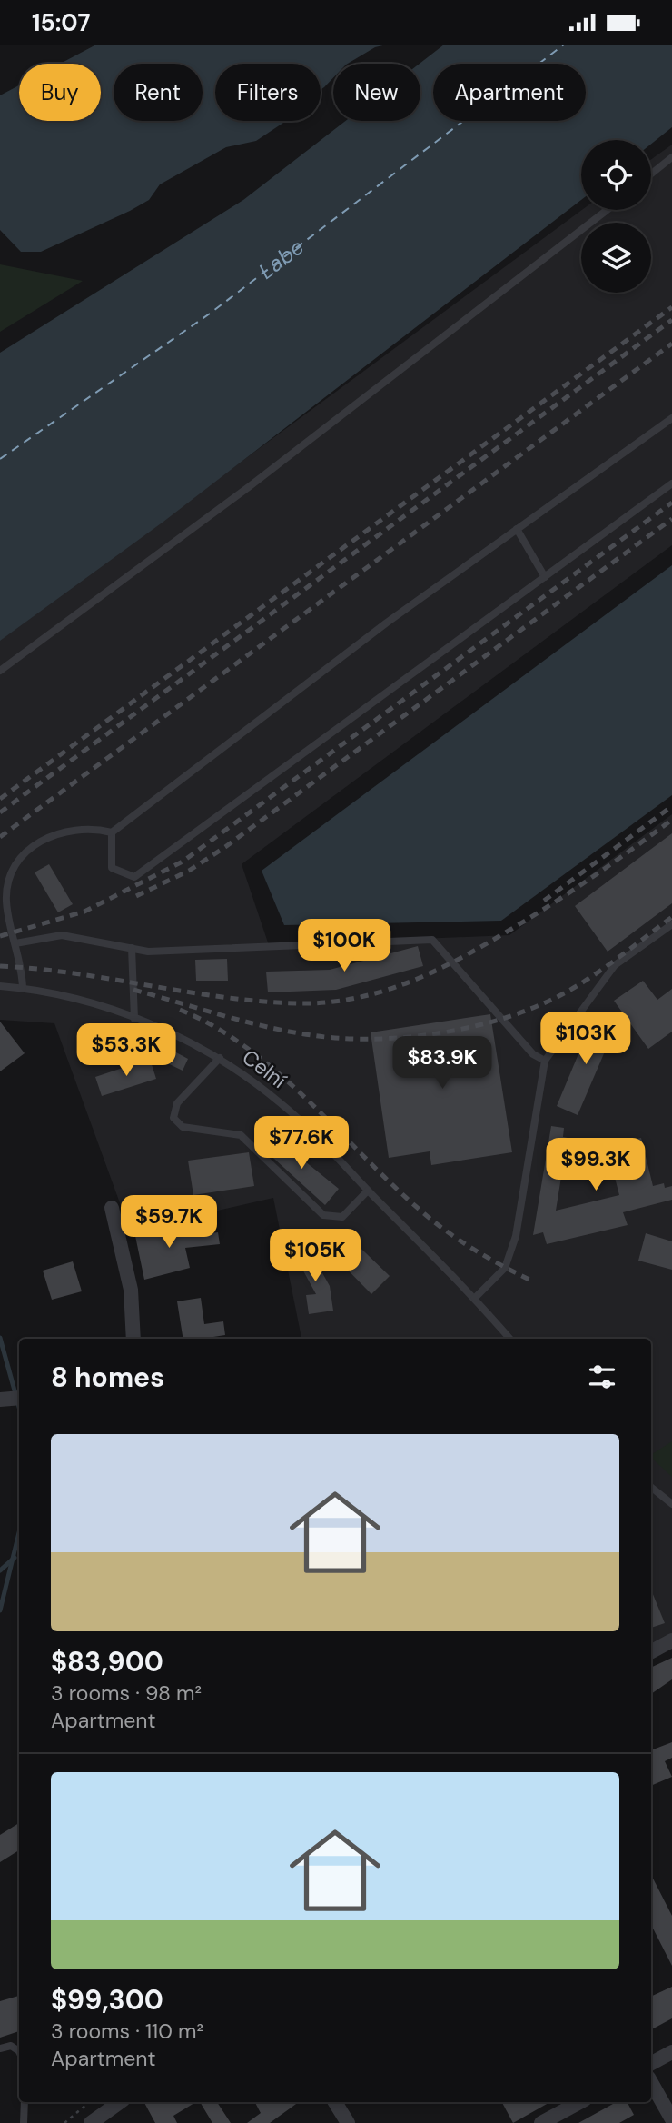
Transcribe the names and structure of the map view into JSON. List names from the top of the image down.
{
  "streets": {
    "lane": ["Celní"]
  },
  "water": ["Labe"],
  "page": {
    "status": "15:07",
    "chip": [
      "Buy",
      "Rent",
      "Filters",
      "New",
      "Apartment"
    ],
    "price": [
      "$100K",
      "$103K",
      "$53.3K",
      "$83.9K",
      "$77.6K",
      "$99.3K",
      "$59.7K",
      "$105K"
    ],
    "heading": "8 homes",
    "list": [
      {
        "name": "$83,900",
        "note": "3 rooms · 98 m² · Apartment"
      },
      {
        "name": "$99,300",
        "note": "3 rooms · 110 m² · Apartment"
      }
    ]
  }
}
